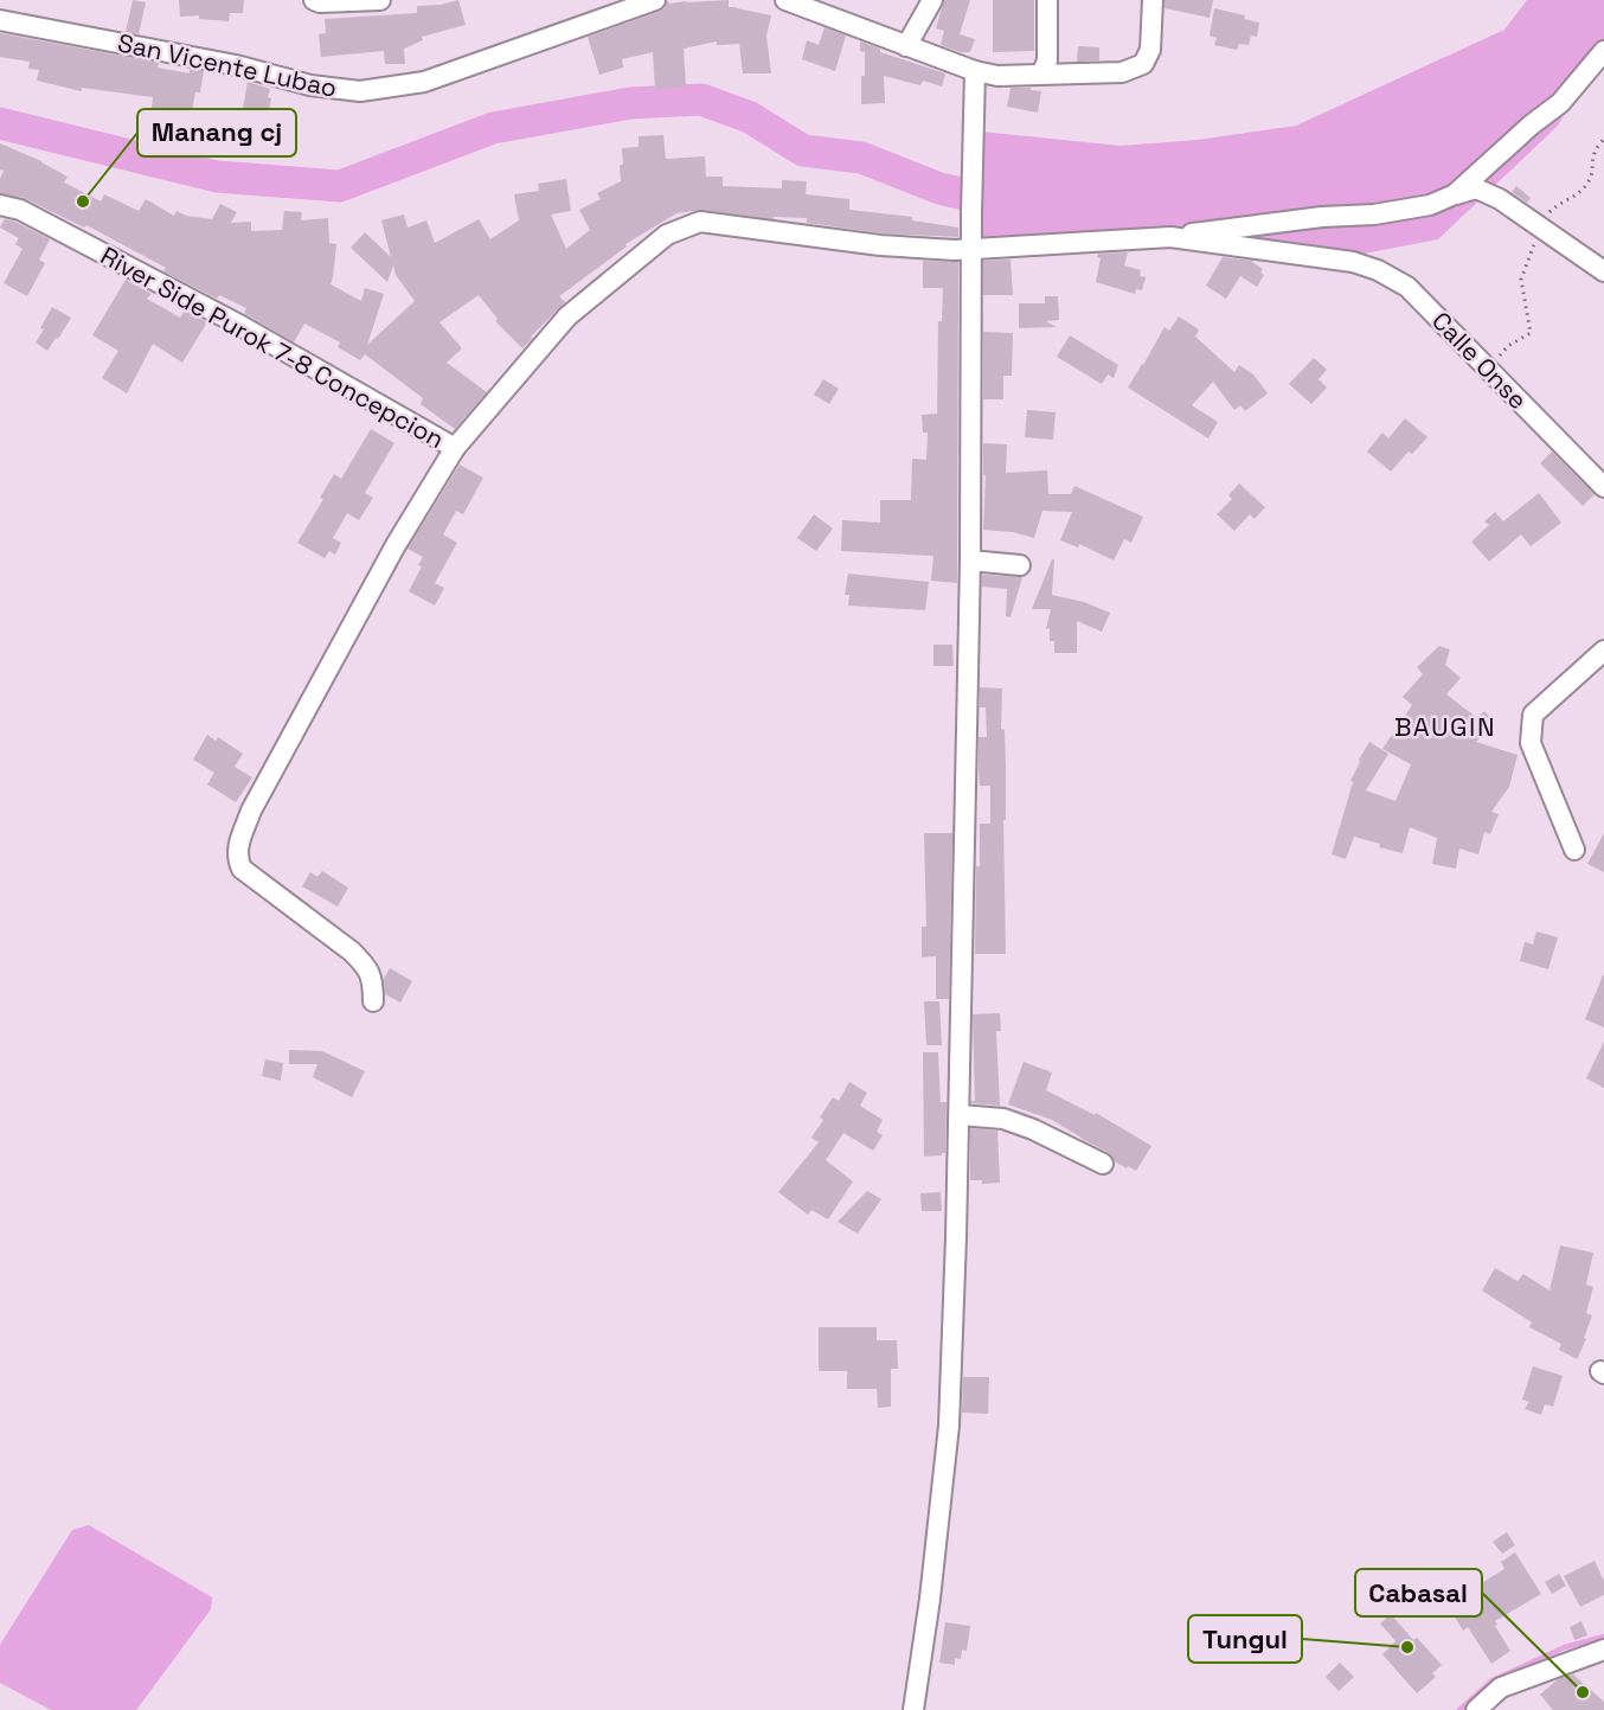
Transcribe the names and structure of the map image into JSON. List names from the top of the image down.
{
  "streets": {
    "street": ["San Vicente Lubao", "River Side Purok 7-8 Concepcion", "Calle Onse"]
  },
  "crossings": [
    ["River Side Purok 7-8 Concepcion", "Calle Onse"]
  ],
  "districts": ["BAUGIN"],
  "places": ["Manang cj", "Tungul", "Cabasal"]
}
